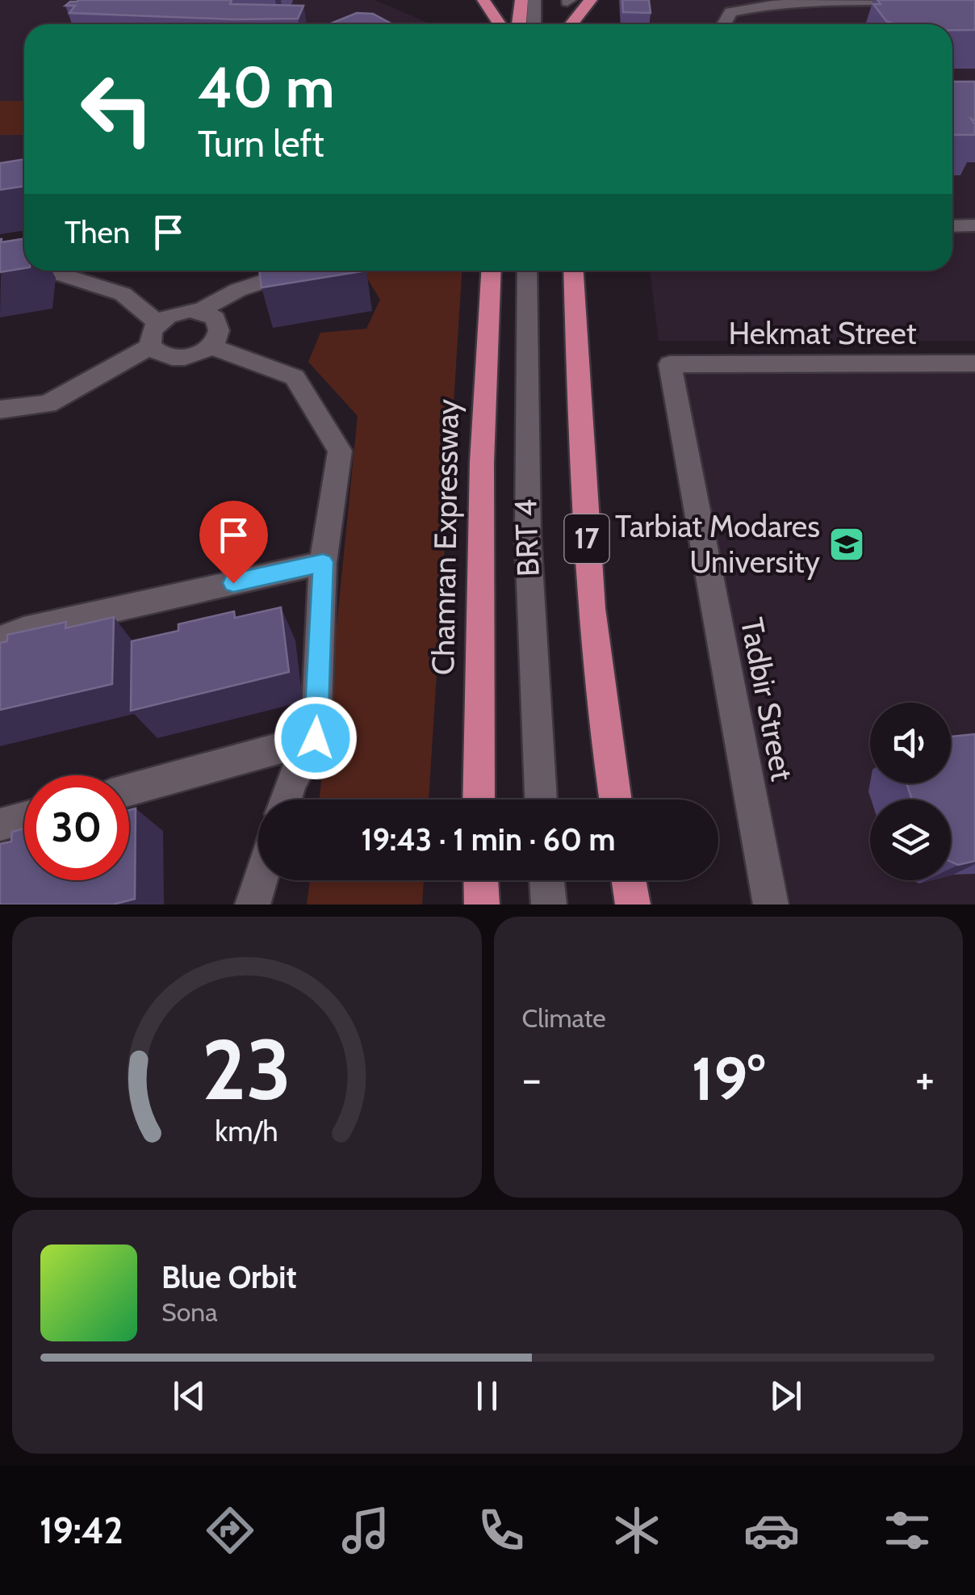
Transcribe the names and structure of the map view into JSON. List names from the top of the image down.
{
  "streets": {
    "highway": ["Chamran Expressway", "17"],
    "street": ["Hekmat Street", "BRT 4", "Tadbir Street"]
  },
  "crossings": [
    ["Hekmat Street", "Tadbir Street"]
  ],
  "places": {
    "school or university": ["Tarbiat Modares University"]
  },
  "page": {
    "turn": ["40 m", "Turn left"],
    "then": "Then",
    "limit": "30",
    "trip": "19:43 · 1 min · 60 m",
    "tile": "Climate",
    "heat": ["−", "19°", "+"],
    "song": ["Blue Orbit", "Sona"],
    "tabs": "19:42",
    "gauge": ["23", "km/h"]
  }
}
